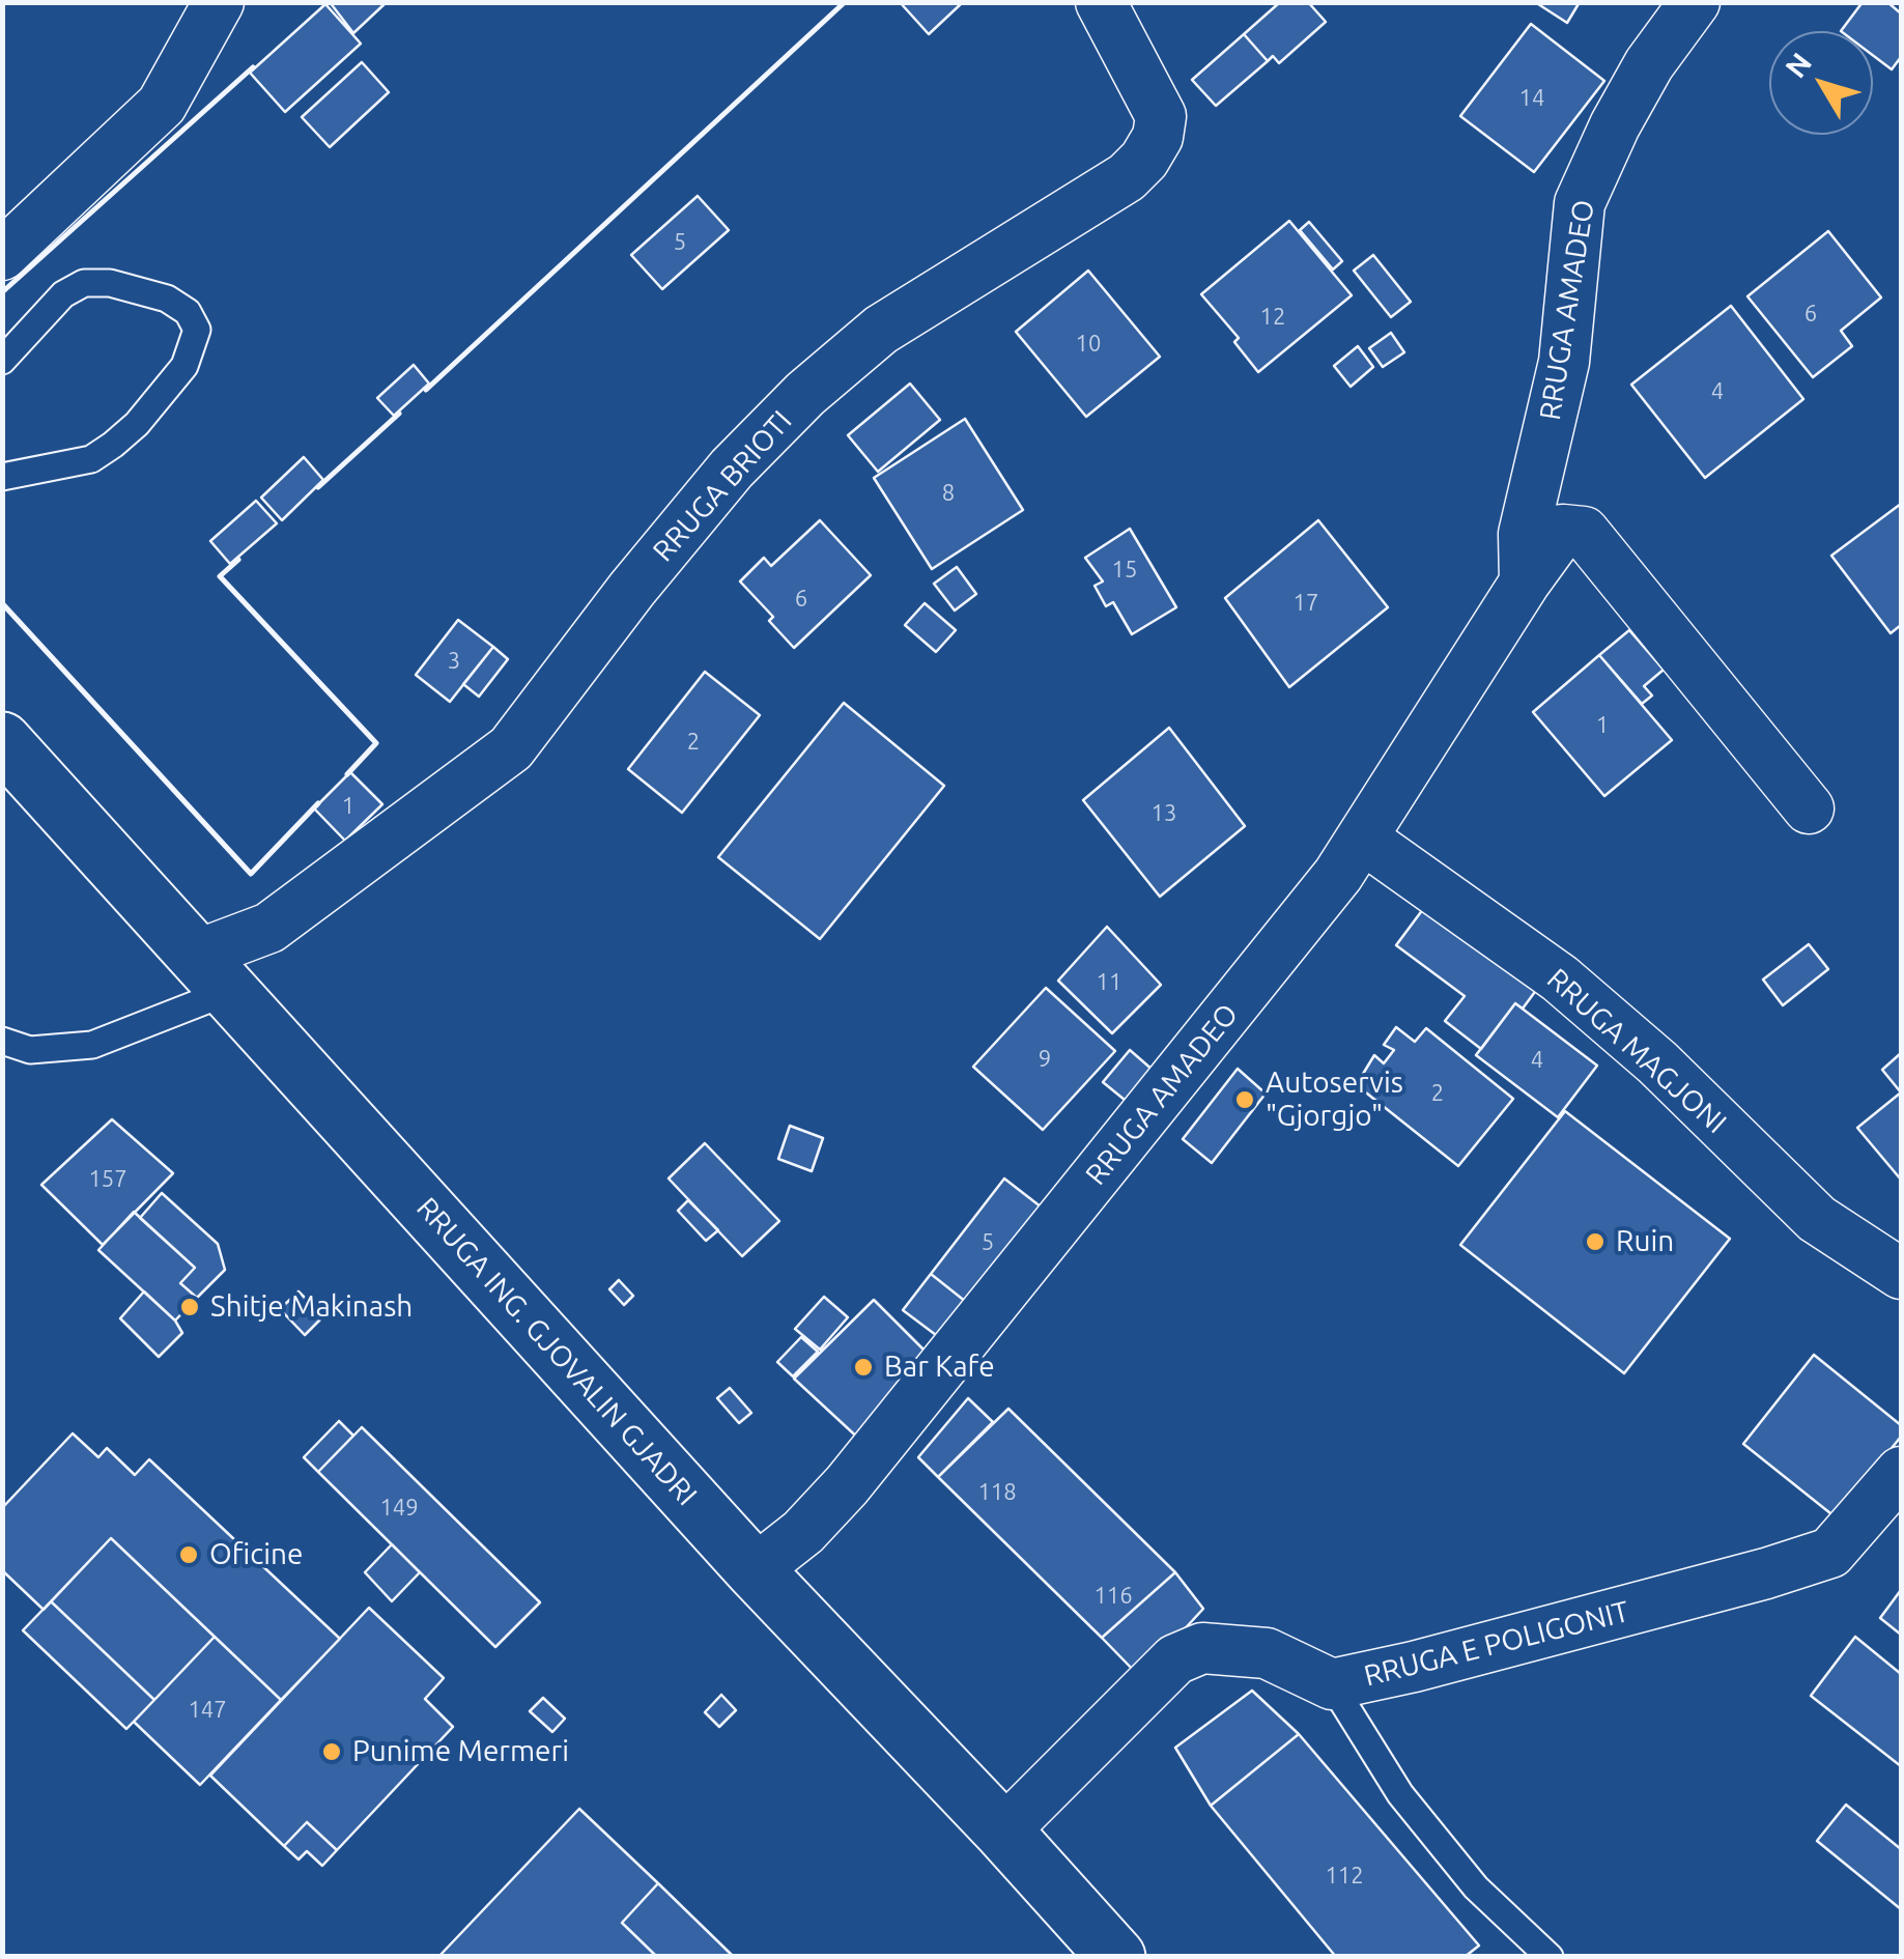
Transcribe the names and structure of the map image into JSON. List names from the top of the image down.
{
  "streets": {
    "main road": ["RRUGA ING. GJOVALIN GJADRI"],
    "street": [
      "RRUGA AMADEO",
      "RRUGA BRIOTI",
      "RRUGA MAGJONI",
      "RRUGA E POLIGONIT"
    ]
  },
  "crossings": [
    ["RRUGA AMADEO", "RRUGA MAGJONI"],
    ["RRUGA AMADEO", "RRUGA ING. GJOVALIN GJADRI"],
    ["RRUGA BRIOTI", "RRUGA ING. GJOVALIN GJADRI"],
    ["RRUGA ING. GJOVALIN GJADRI", "RRUGA E POLIGONIT"]
  ],
  "places": [
    "Autoservis \"Gjorgjo\"",
    "Ruin",
    "Shitje Makinash",
    "Bar Kafe",
    "Oficine",
    "Punime Mermeri"
  ],
  "house_numbers": [
    "14",
    "5",
    "6",
    "12",
    "10",
    "4",
    "8",
    "15",
    "6",
    "17",
    "3",
    "1",
    "2",
    "1",
    "13",
    "11",
    "9",
    "4",
    "2",
    "157",
    "5",
    "118",
    "149",
    "116",
    "147",
    "112"
  ],
  "north": "top left"
}
